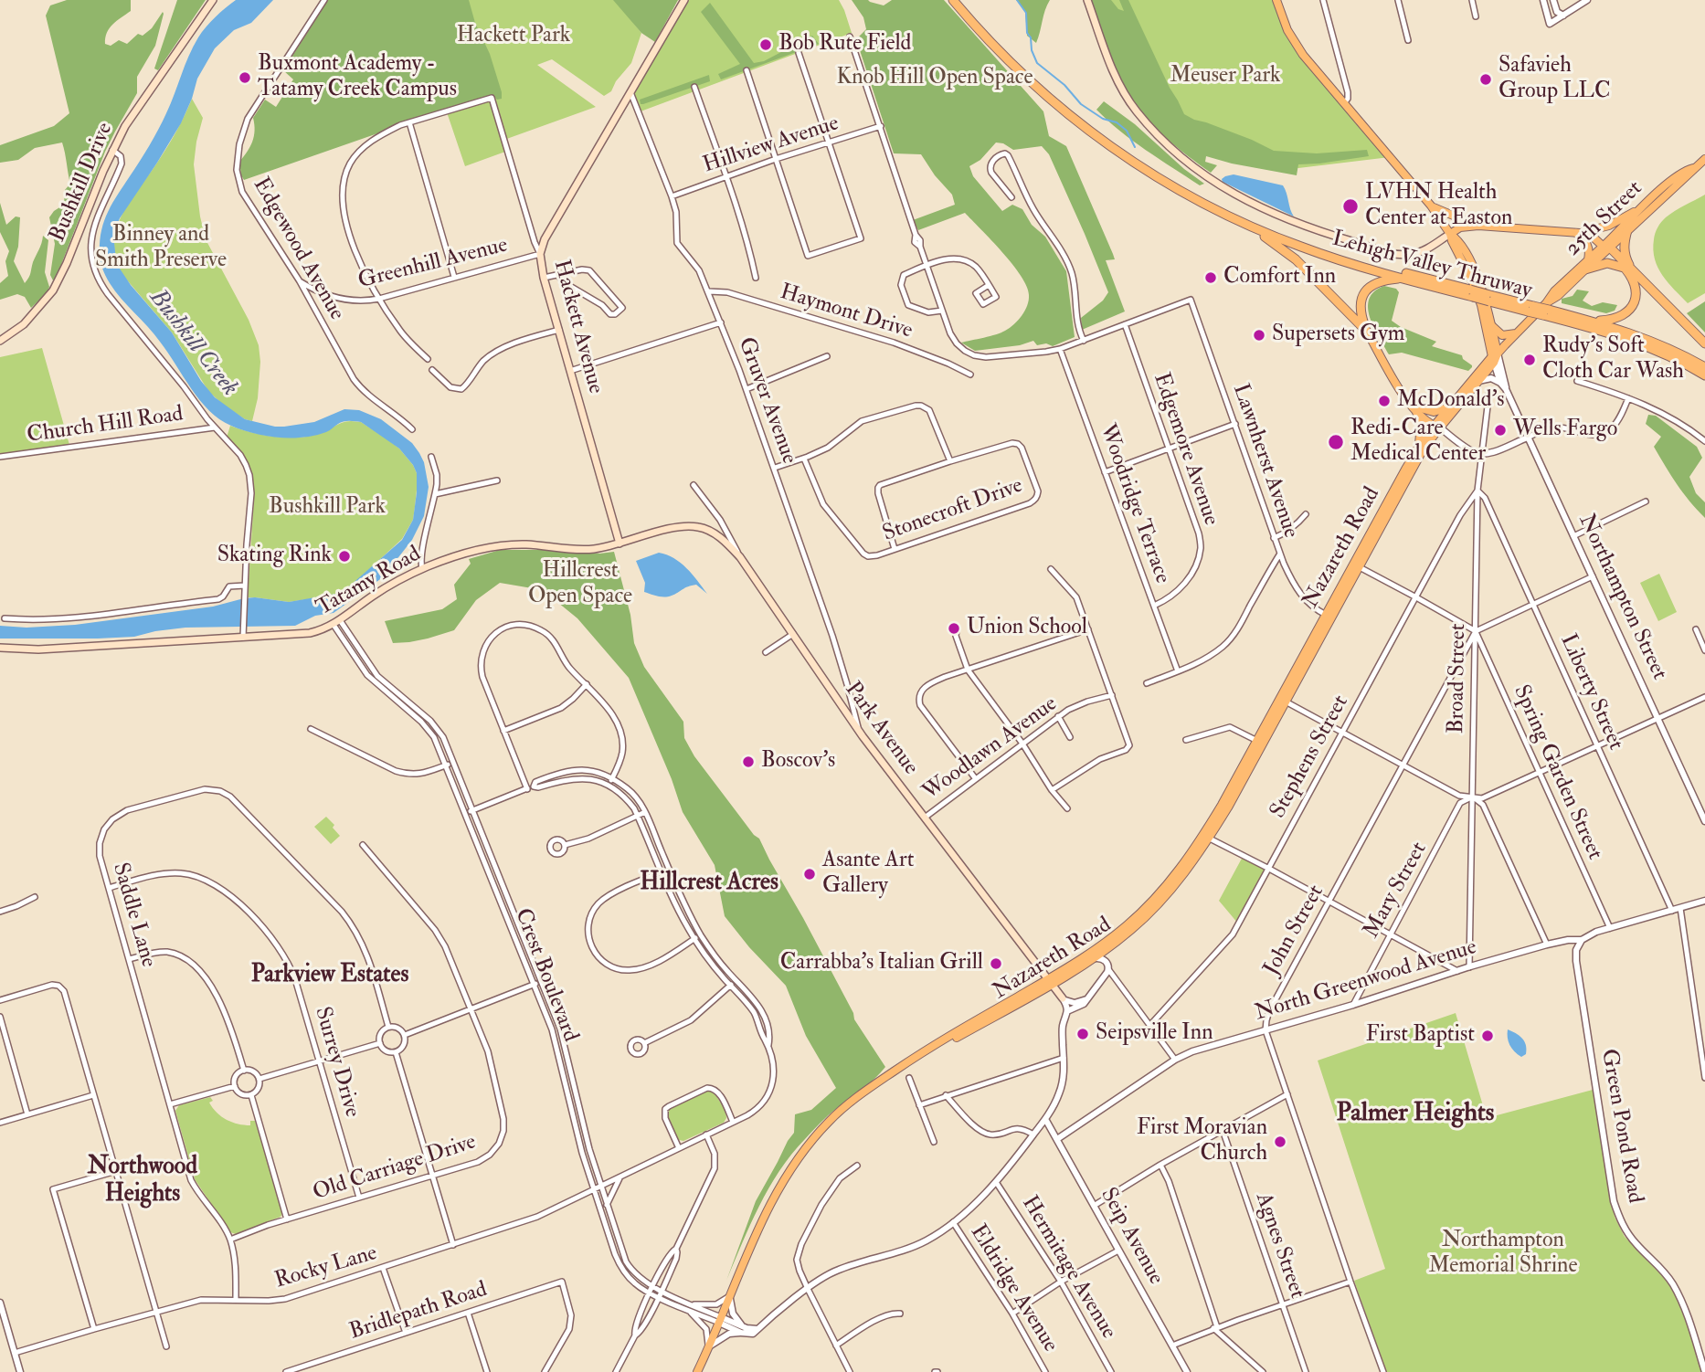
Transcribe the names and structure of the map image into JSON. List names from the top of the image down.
{
  "streets": {
    "highway": ["Lehigh Valley Thruway"],
    "main road": [
      "Bushkill Drive",
      "25th Street",
      "Hackett Avenue",
      "Nazareth Road",
      "Tatamy Road",
      "Northampton Street",
      "Park Avenue"
    ],
    "street": [
      "Hillview Avenue",
      "Edgewood Avenue",
      "Greenhill Avenue",
      "Haymont Drive",
      "Gruver Avenue",
      "Church Hill Road",
      "Edgemore Avenue",
      "Lawnherst Avenue",
      "Woodridge Terrace",
      "Stonecroft Drive",
      "Broad Street",
      "Liberty Street",
      "Woodlawn Avenue",
      "Stephens Street",
      "Spring Garden Street",
      "Mary Street",
      "Saddle Lane",
      "John Street",
      "Crest Boulevard",
      "North Greenwood Avenue",
      "Surrey Drive",
      "Green Pond Road",
      "Old Carriage Drive",
      "Seip Avenue",
      "Agnes Street",
      "Rocky Lane",
      "Hermitage Avenue",
      "Eldridge Avenue",
      "Bridlepath Road"
    ]
  },
  "crossings": [
    ["Hillview Avenue", "Gruver Avenue"],
    ["25th Street", "Lehigh Valley Thruway"],
    ["25th Street", "Nazareth Road"],
    ["25th Street", "Northampton Street"],
    ["Edgewood Avenue", "Greenhill Avenue"],
    ["Greenhill Avenue", "Hackett Avenue"],
    ["Haymont Drive", "Gruver Avenue"],
    ["Hackett Avenue", "Gruver Avenue"],
    ["Hackett Avenue", "Tatamy Road"],
    ["Gruver Avenue", "Park Avenue"],
    ["Edgemore Avenue", "Lawnherst Avenue"],
    ["Edgemore Avenue", "Woodridge Terrace"],
    ["Lawnherst Avenue", "Nazareth Road"],
    ["Nazareth Road", "Northampton Street"],
    ["Nazareth Road", "Park Avenue"],
    ["Nazareth Road", "Crest Boulevard"],
    ["Tatamy Road", "Crest Boulevard"],
    ["Broad Street", "Liberty Street"],
    ["Broad Street", "Stephens Street"],
    ["Broad Street", "Spring Garden Street"],
    ["Broad Street", "Mary Street"],
    ["Broad Street", "John Street"],
    ["Broad Street", "North Greenwood Avenue"],
    ["Liberty Street", "Stephens Street"],
    ["Liberty Street", "North Greenwood Avenue"],
    ["Park Avenue", "Woodlawn Avenue"],
    ["Spring Garden Street", "John Street"],
    ["Spring Garden Street", "North Greenwood Avenue"],
    ["Mary Street", "North Greenwood Avenue"],
    ["Saddle Lane", "Surrey Drive"],
    ["Saddle Lane", "Old Carriage Drive"],
    ["Saddle Lane", "Rocky Lane"],
    ["John Street", "North Greenwood Avenue"],
    ["Crest Boulevard", "Rocky Lane"],
    ["North Greenwood Avenue", "Green Pond Road"],
    ["North Greenwood Avenue", "Seip Avenue"],
    ["Surrey Drive", "Old Carriage Drive"]
  ],
  "districts": [
    "Hillcrest Acres",
    "Parkview Estates",
    "Palmer Heights",
    "Northwood Heights"
  ],
  "water": ["Bushkill Creek"],
  "parks": [
    "Hackett Park",
    "Meuser Park",
    "Knob Hill Open Space",
    "Binney and Smith Preserve",
    "Bushkill Park",
    "Hillcrest Open Space",
    "Northampton Memorial Shrine"
  ],
  "places": [
    "Bob Rute Field",
    "Buxmont Academy - Tatamy Creek Campus",
    "Safavieh Group LLC",
    "LVHN Health Center at Easton",
    "Comfort Inn",
    "Supersets Gym",
    "Rudy's Soft Cloth Car Wash",
    "McDonald's",
    "Wells Fargo",
    "Redi-Care Medical Center",
    "Skating Rink",
    "Union School",
    "Boscov's",
    "Asante Art Gallery",
    "Carrabba's Italian Grill",
    "Seipsville Inn",
    "First Baptist",
    "First Moravian Church"
  ]
}
